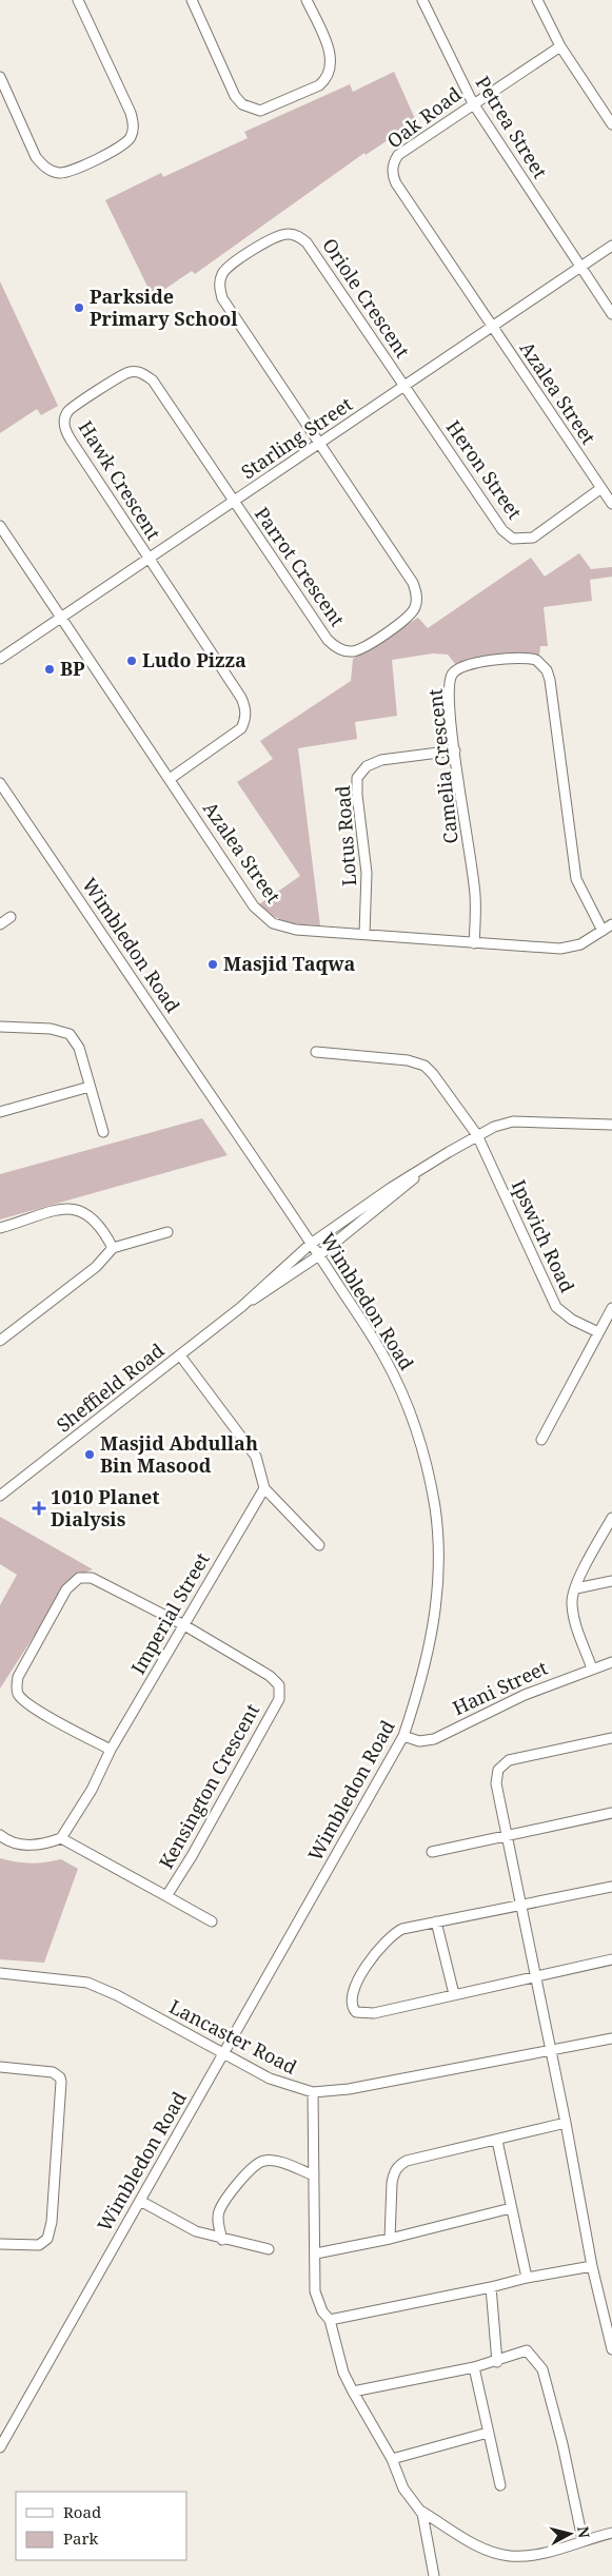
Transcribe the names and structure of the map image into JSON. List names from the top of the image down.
{
  "streets": {
    "street": [
      "Oak Road",
      "Petrea Street",
      "Oriole Crescent",
      "Azalea Street",
      "Starling Street",
      "Heron Street",
      "Hawk Crescent",
      "Parrot Crescent",
      "Camelia Crescent",
      "Lotus Road",
      "Wimbledon Road",
      "Ipswich Road",
      "Sheffield Road",
      "Imperial Street",
      "Hani Street",
      "Kensington Crescent",
      "Lancaster Road"
    ]
  },
  "crossings": [
    ["Oak Road", "Petrea Street"],
    ["Oak Road", "Azalea Street"],
    ["Oak Road", "Starling Street"],
    ["Petrea Street", "Starling Street"],
    ["Oriole Crescent", "Starling Street"],
    ["Oriole Crescent", "Heron Street"],
    ["Oriole Crescent", "Parrot Crescent"],
    ["Azalea Street", "Starling Street"],
    ["Azalea Street", "Heron Street"],
    ["Azalea Street", "Camelia Crescent"],
    ["Azalea Street", "Lotus Road"],
    ["Starling Street", "Heron Street"],
    ["Starling Street", "Hawk Crescent"],
    ["Starling Street", "Parrot Crescent"],
    ["Hawk Crescent", "Parrot Crescent"],
    ["Camelia Crescent", "Lotus Road"],
    ["Wimbledon Road", "Sheffield Road"],
    ["Wimbledon Road", "Hani Street"],
    ["Wimbledon Road", "Lancaster Road"],
    ["Imperial Street", "Kensington Crescent"]
  ],
  "places": {
    "other": [
      "Parkside Primary School",
      "Ludo Pizza",
      "BP",
      "Masjid Taqwa",
      "Masjid Abdullah Bin Masood"
    ],
    "health": ["1010 Planet Dialysis"]
  },
  "legend": ["Road", "Park"],
  "north": "right"
}
